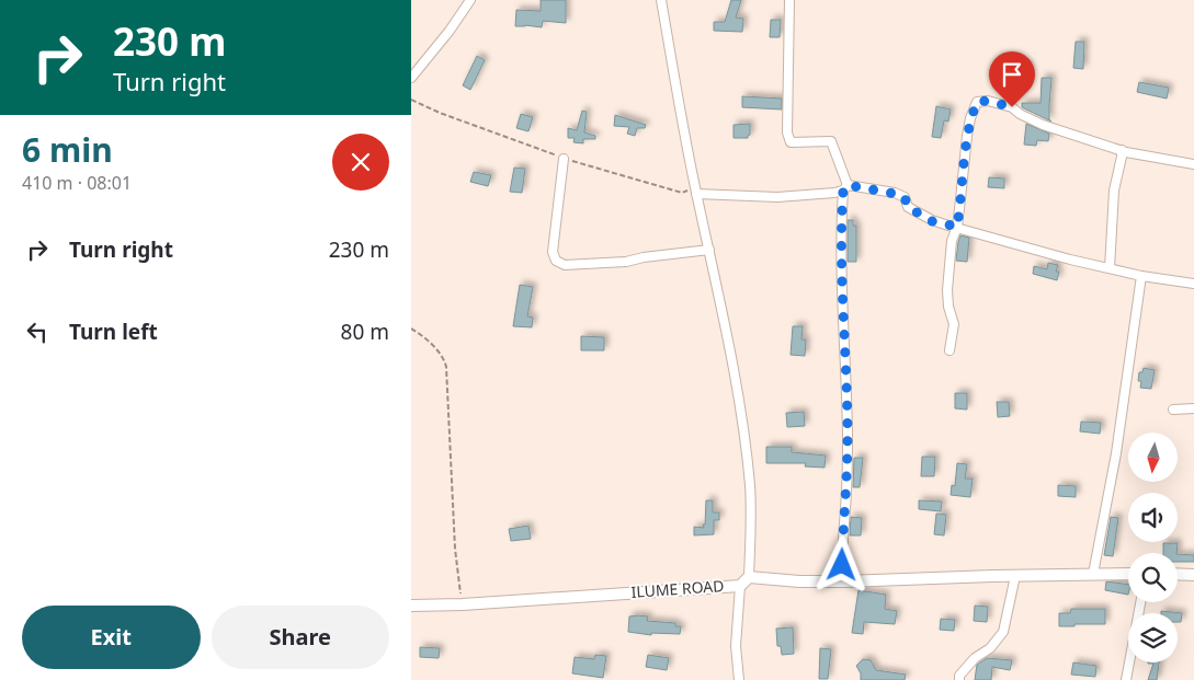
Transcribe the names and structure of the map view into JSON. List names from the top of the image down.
{
  "streets": {
    "street": ["ILUME ROAD"]
  },
  "north": "bottom",
  "page": {
    "turn": ["230 m", "Turn right"],
    "heading": ["6 min", "410 m · 08:01"],
    "list": [
      {
        "name": "Turn right",
        "value": "230 m"
      },
      {
        "name": "Turn left",
        "value": "80 m"
      }
    ],
    "buttons": ["Exit", "Share"]
  }
}
